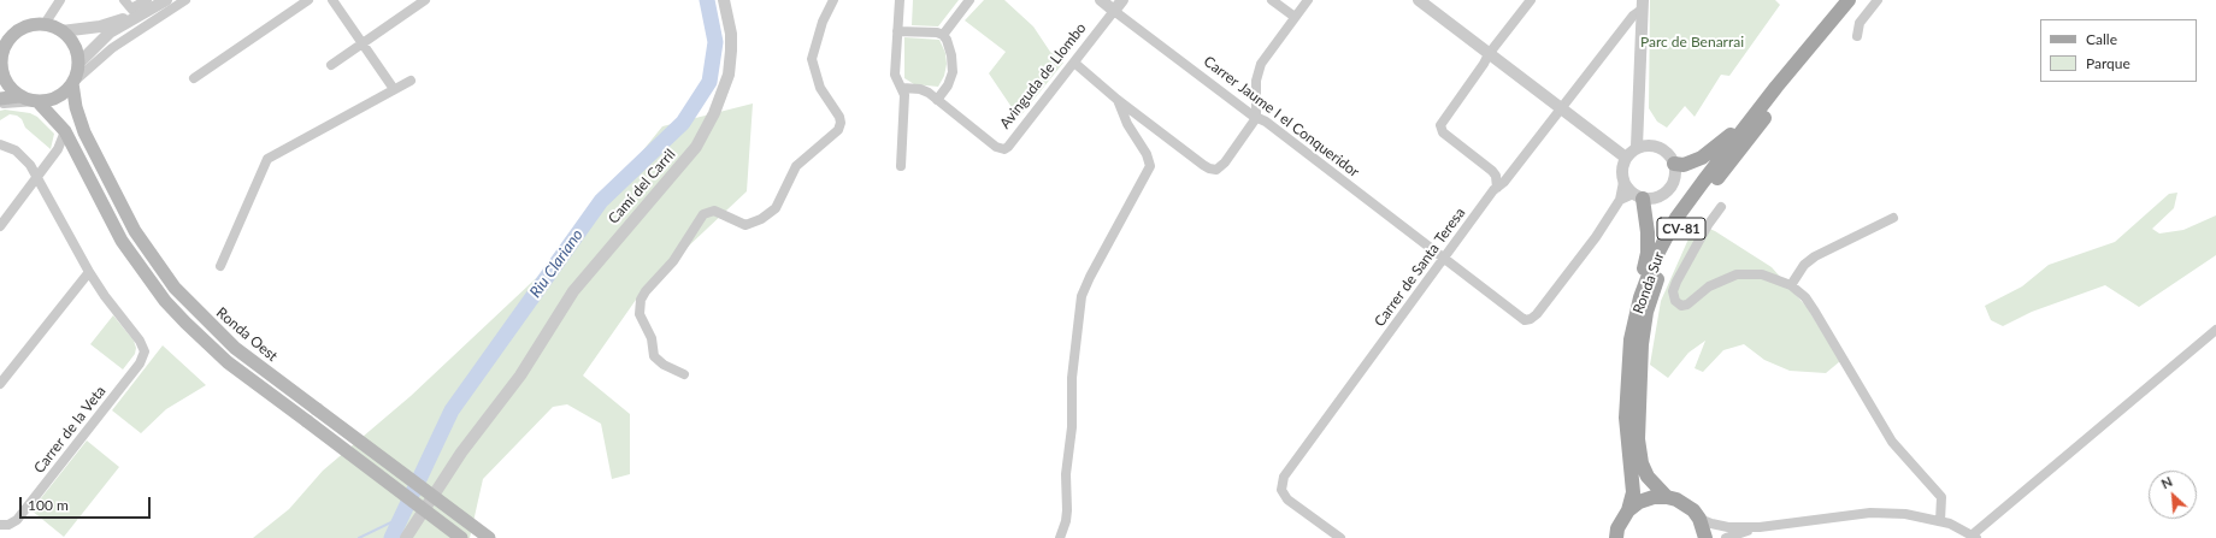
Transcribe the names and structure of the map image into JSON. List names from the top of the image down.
{
  "streets": {
    "main road": ["CV-81", "Ronda Sur", "Ronda Oest"],
    "street": [
      "Avinguda de Llombo",
      "Carrer Jaume I el Conqueridor",
      "Camí del Carril",
      "Carrer de Santa Teresa",
      "Carrer de la Veta"
    ]
  },
  "crossings": [
    ["Avinguda de Llombo", "Carrer Jaume I el Conqueridor"],
    ["Carrer Jaume I el Conqueridor", "Carrer de Santa Teresa"],
    ["CV-81", "Ronda Sur"]
  ],
  "water": ["Riu Clariano"],
  "parks": ["Parc de Benarrai"],
  "legend": ["Calle", "Parque"],
  "scale_bar": "100 m",
  "north": "top left"
}
